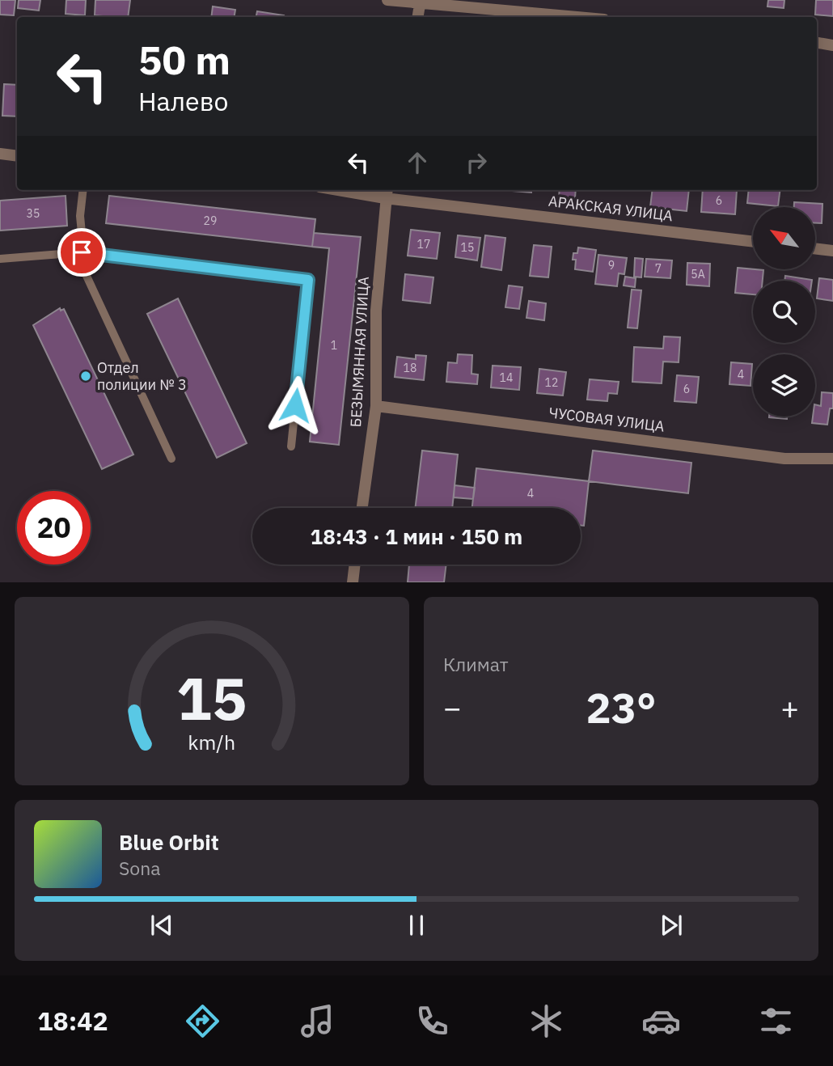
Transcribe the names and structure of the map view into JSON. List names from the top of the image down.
{
  "streets": {
    "street": ["АРАКСКАЯ УЛИЦА", "БЕЗЫМЯННАЯ УЛИЦА", "ЧУСОВАЯ УЛИЦА"]
  },
  "crossings": [
    ["АРАКСКАЯ УЛИЦА", "БЕЗЫМЯННАЯ УЛИЦА"],
    ["БЕЗЫМЯННАЯ УЛИЦА", "ЧУСОВАЯ УЛИЦА"]
  ],
  "places": ["Отдел полиции № 3"],
  "house_numbers": [
    "6",
    "35",
    "29",
    "17",
    "15",
    "9",
    "7",
    "5А",
    "1",
    "18",
    "4",
    "14",
    "12",
    "6",
    "4"
  ],
  "north": "top left",
  "page": {
    "turn": ["50 m", "Налево"],
    "limit": "20",
    "trip": "18:43 · 1 мин · 150 m",
    "tile": "Климат",
    "heat": ["−", "23°", "+"],
    "song": ["Blue Orbit", "Sona"],
    "tabs": "18:42",
    "gauge": ["15", "km/h"]
  }
}
